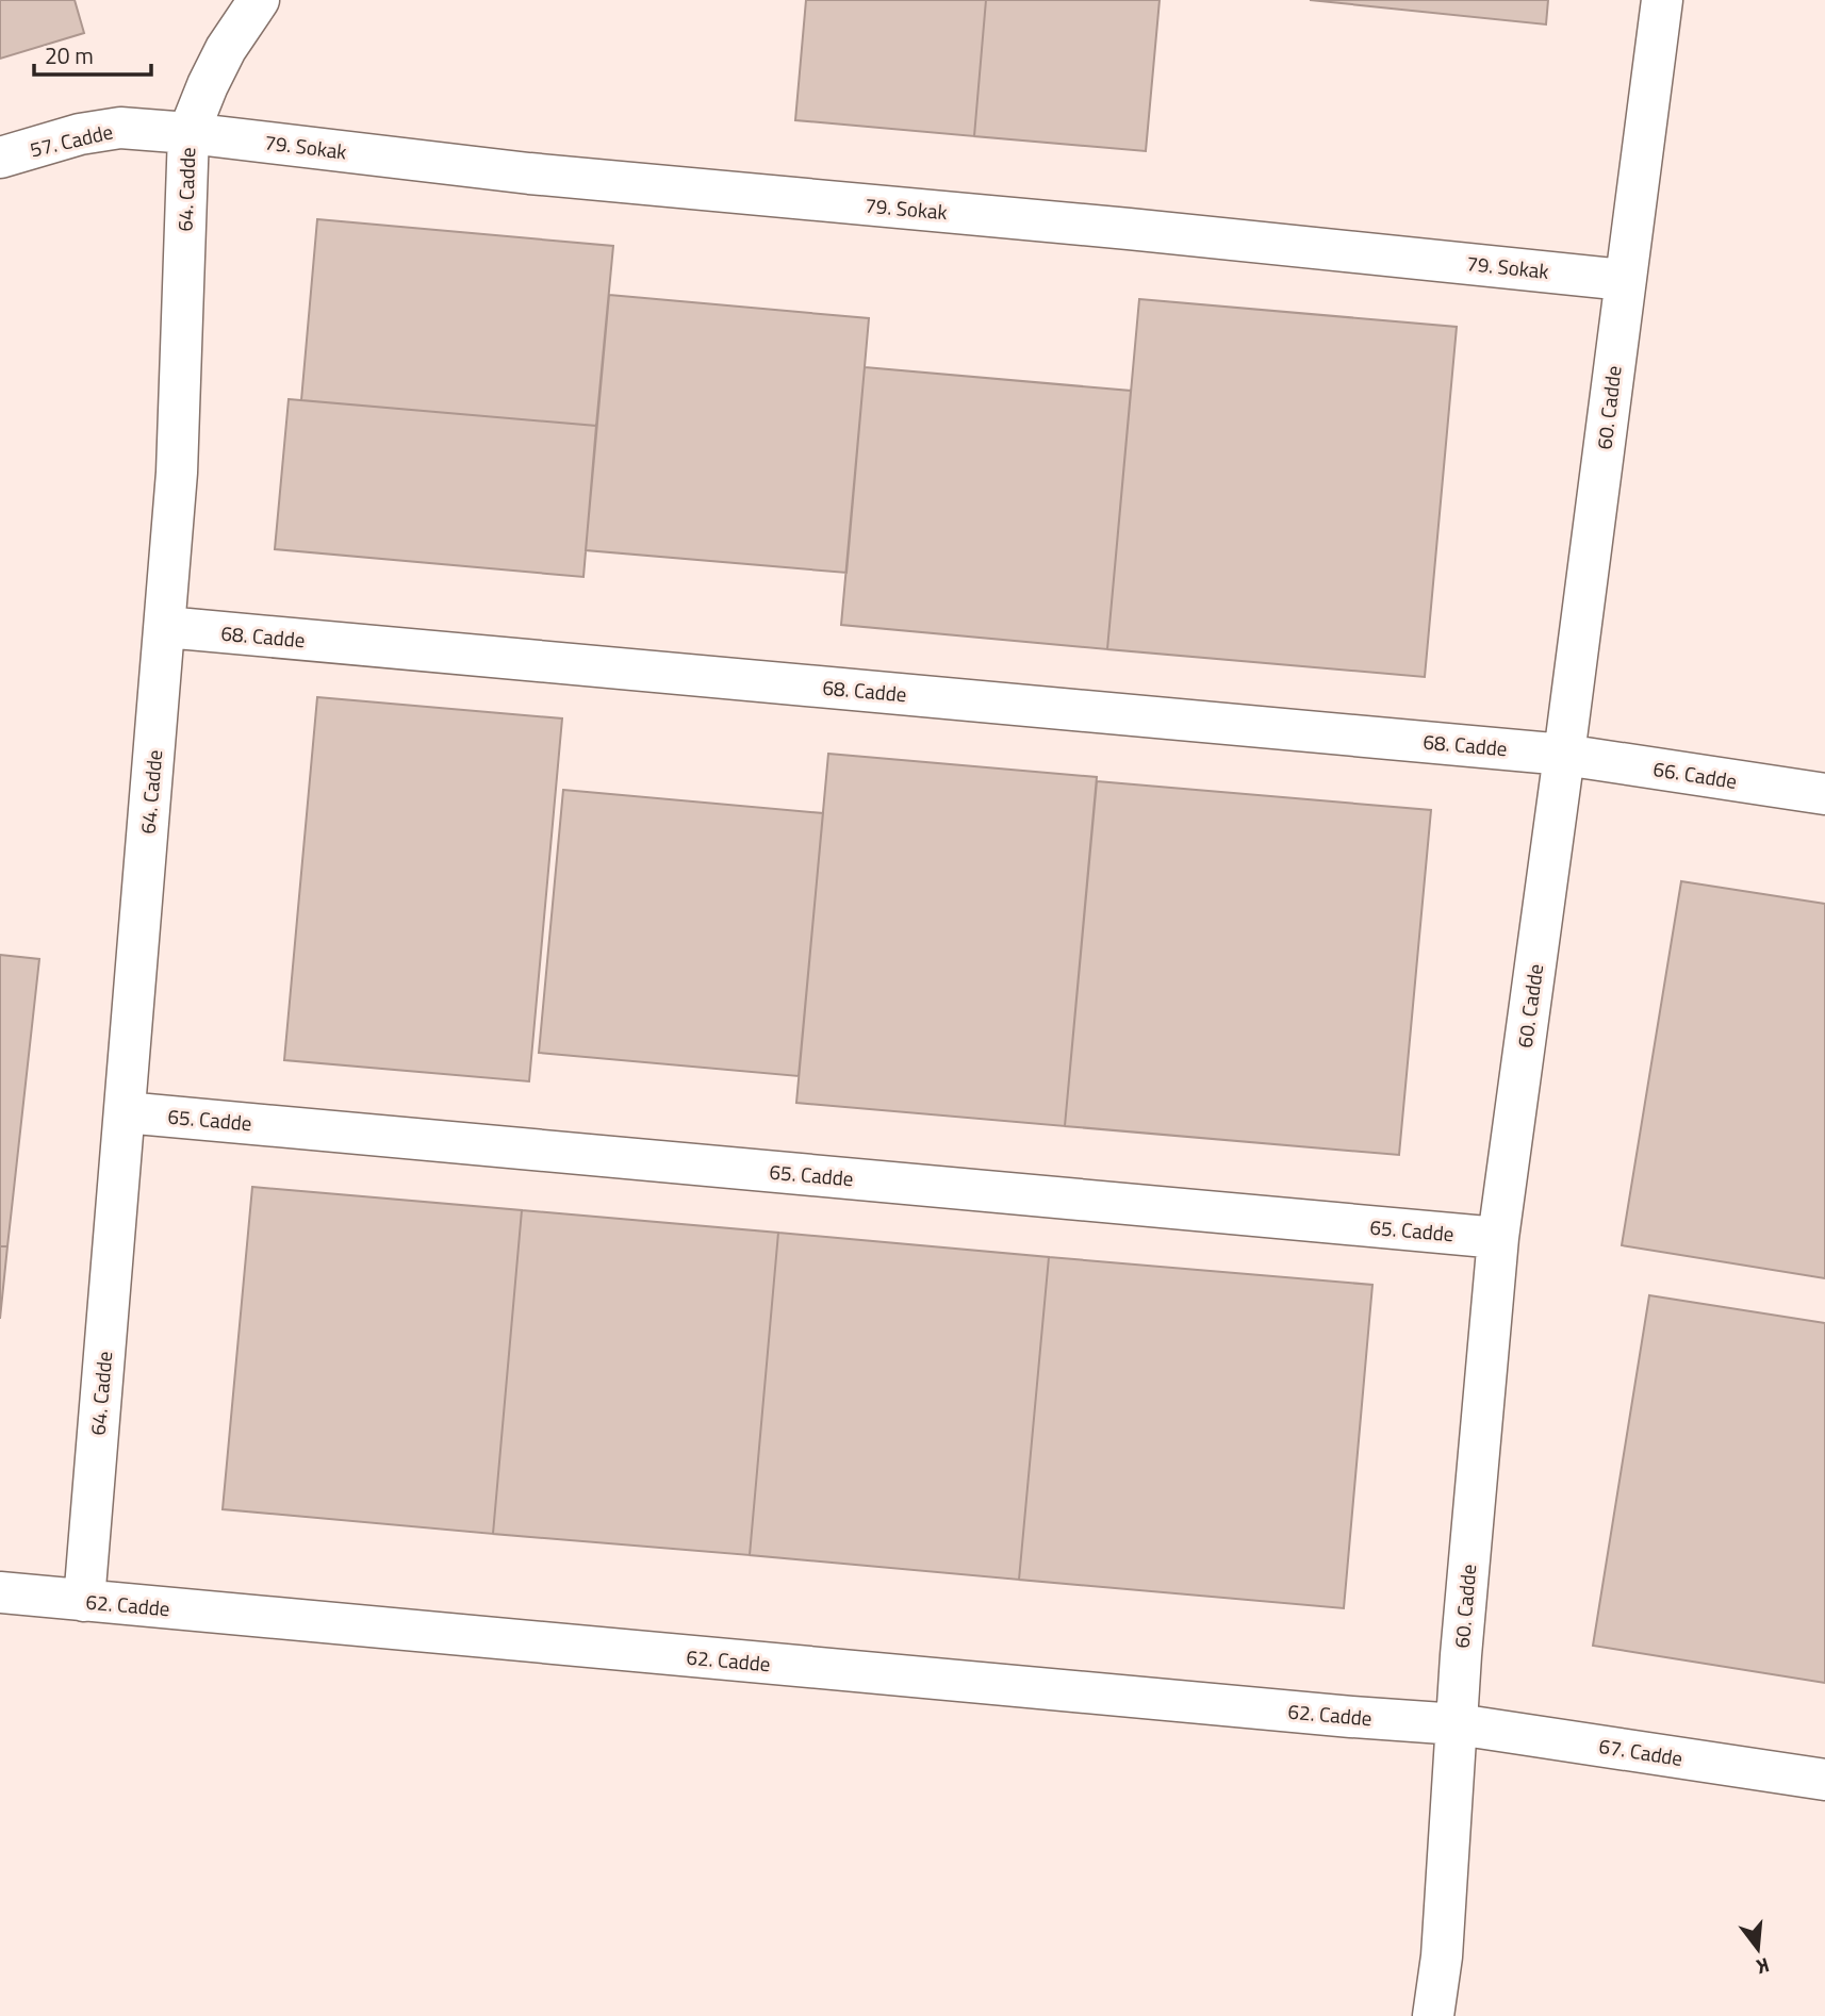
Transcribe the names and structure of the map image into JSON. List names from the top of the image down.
{
  "streets": {
    "street": [
      "57. Cadde",
      "79. Sokak",
      "64. Cadde",
      "60. Cadde",
      "68. Cadde",
      "66. Cadde",
      "65. Cadde",
      "62. Cadde",
      "67. Cadde"
    ]
  },
  "crossings": [
    ["57. Cadde", "79. Sokak"],
    ["57. Cadde", "64. Cadde"],
    ["79. Sokak", "64. Cadde"],
    ["79. Sokak", "60. Cadde"],
    ["64. Cadde", "68. Cadde"],
    ["64. Cadde", "65. Cadde"],
    ["64. Cadde", "62. Cadde"],
    ["60. Cadde", "68. Cadde"],
    ["60. Cadde", "66. Cadde"],
    ["60. Cadde", "65. Cadde"],
    ["60. Cadde", "62. Cadde"],
    ["60. Cadde", "67. Cadde"],
    ["68. Cadde", "66. Cadde"],
    ["62. Cadde", "67. Cadde"]
  ],
  "scale_bar": "20 m",
  "north": "bottom"
}
